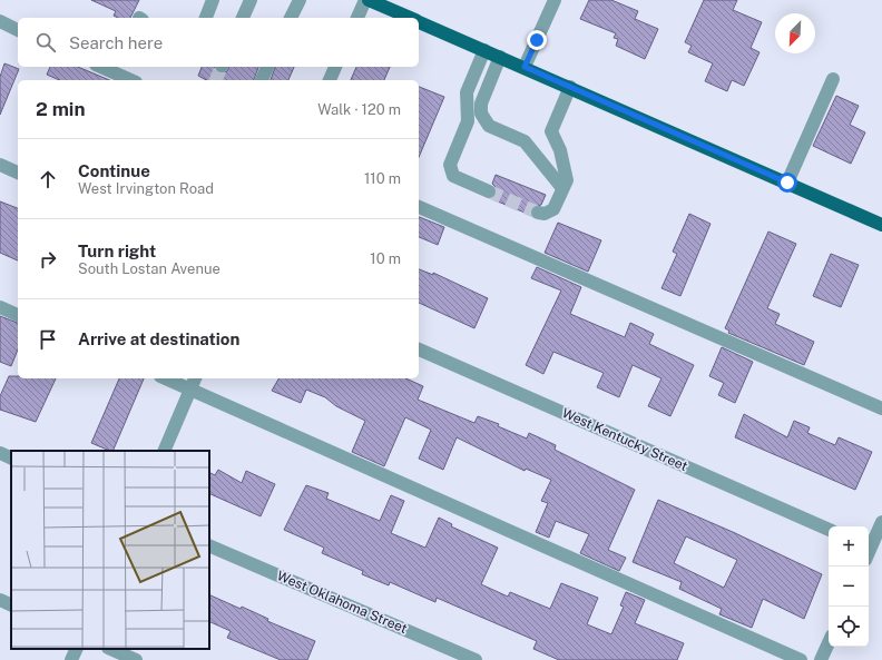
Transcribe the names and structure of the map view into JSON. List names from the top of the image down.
{
  "streets": {
    "street": ["West Kentucky Street", "West Oklahoma Street"]
  },
  "north": "bottom left",
  "page": {
    "search": "Search here",
    "heading": ["2 min", "Walk · 120 m"],
    "list": [
      ["Continue", "West Irvington Road", "110 m"],
      ["Turn right", "South Lostan Avenue", "10 m"],
      "Arrive at destination"
    ],
    "map_buttons": ["+", "−"]
  }
}
